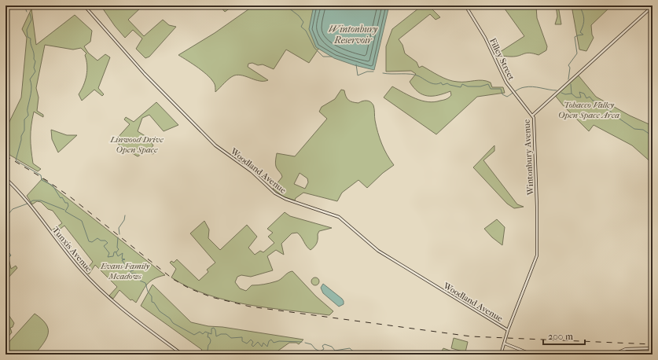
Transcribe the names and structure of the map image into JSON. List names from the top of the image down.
{
  "streets": {
    "street": [
      "Filley Street",
      "Wintonbury Avenue",
      "Woodland Avenue",
      "Tunxis Avenue"
    ]
  },
  "crossings": [
    ["Filley Street", "Wintonbury Avenue"],
    ["Wintonbury Avenue", "Woodland Avenue"]
  ],
  "water": ["Wintonbury Reservoir"],
  "parks": ["Tobacco Valley Open Space Area", "Linwood Drive Open Space", "Evans Family Meadows"],
  "scale_bar": "200 m"
}
